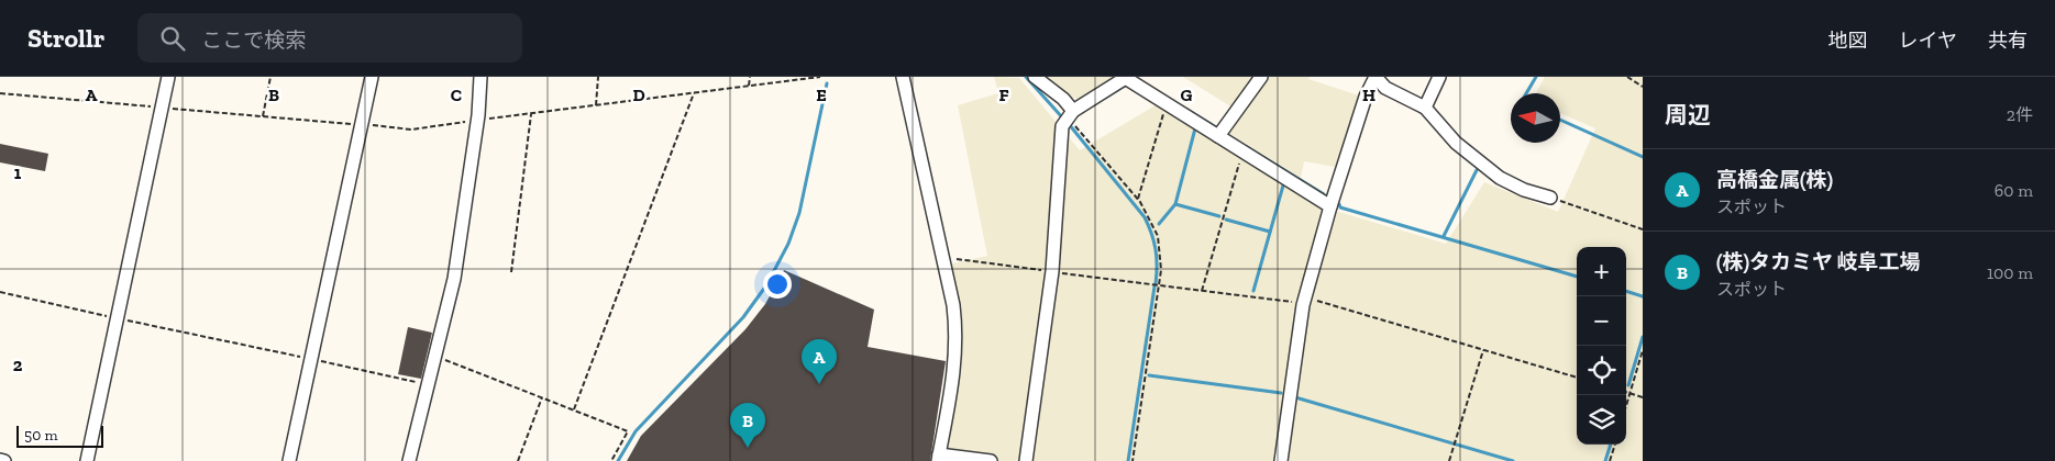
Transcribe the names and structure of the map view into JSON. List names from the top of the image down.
{
  "scale_bar": "50 m",
  "north": "left",
  "page": {
    "header": "Strollr",
    "search": "ここで検索",
    "nav": ["地図", "レイヤ", "共有"],
    "heading": ["周辺", "2件"],
    "list": [
      {
        "mark": "A",
        "name": "高橋金属(株)",
        "note": "スポット",
        "value": "60 m"
      },
      {
        "mark": "B",
        "name": "(株)タカミヤ 岐阜工場",
        "note": "スポット",
        "value": "100 m"
      }
    ],
    "map_buttons": ["+", "−"],
    "pins": ["A", "B"],
    "scale": "50 m"
  },
  "grid": {
    "columns": [
      "A",
      "B",
      "C",
      "D",
      "E",
      "F",
      "G",
      "H"
    ],
    "rows": ["1", "2"]
  }
}
